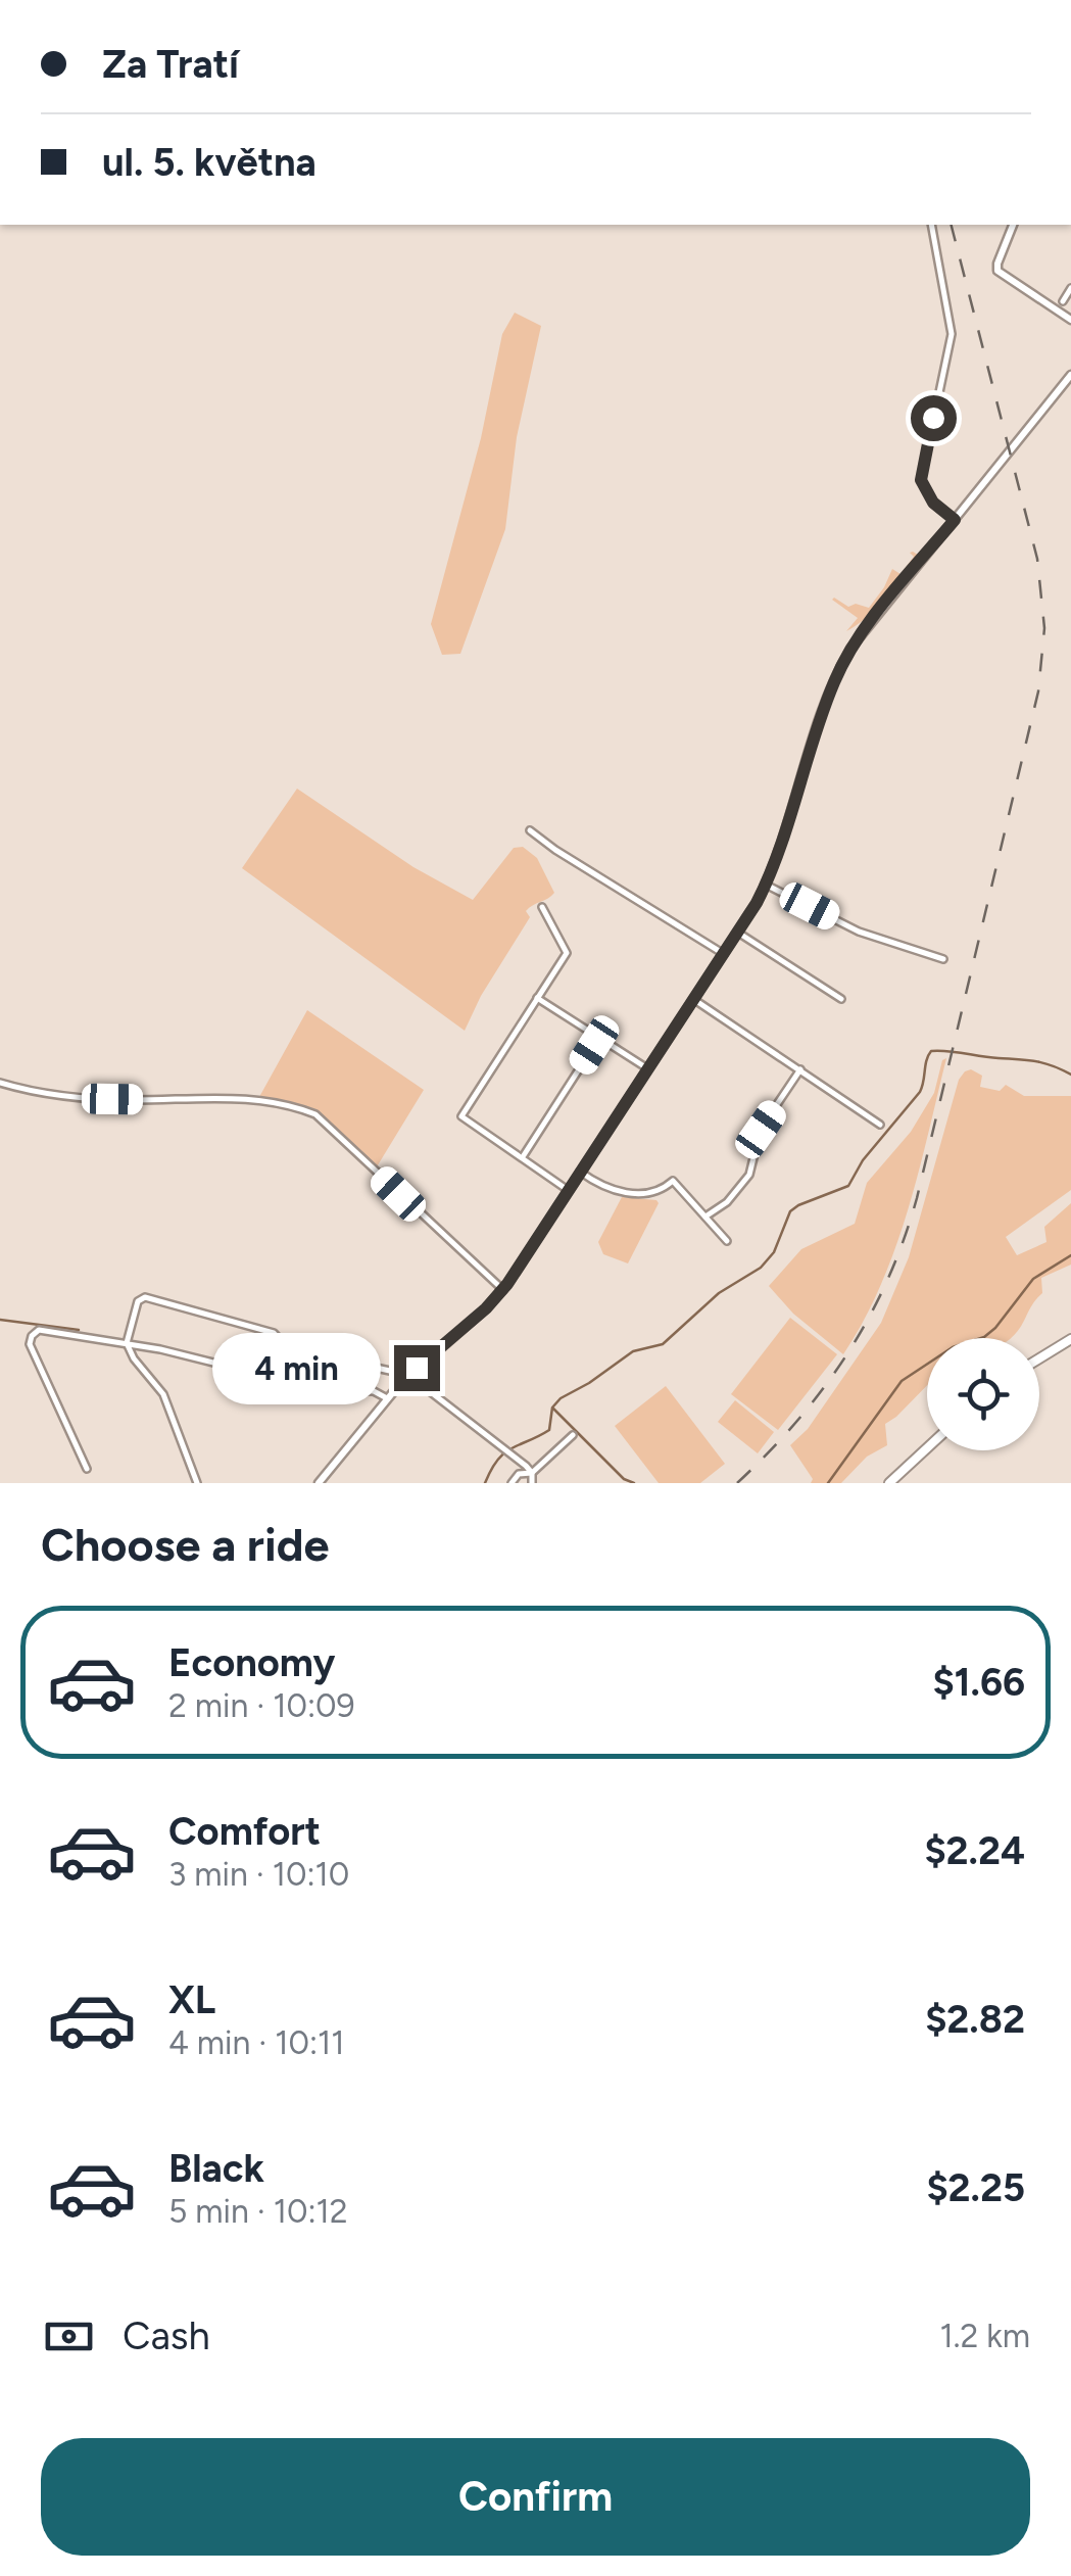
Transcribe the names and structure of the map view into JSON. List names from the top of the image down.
{
  "page": {
    "banner": ["Za Tratí", "ul. 5. května"],
    "bubble": "4 min",
    "heading": "Choose a ride",
    "list": [
      {
        "name": "Economy",
        "note": "2 min · 10:09",
        "value": "$1.66"
      },
      {
        "name": "Comfort",
        "note": "3 min · 10:10",
        "value": "$2.24"
      },
      {
        "name": "XL",
        "note": "4 min · 10:11",
        "value": "$2.82"
      },
      {
        "name": "Black",
        "note": "5 min · 10:12",
        "value": "$2.25"
      }
    ],
    "pay": ["Cash", "1.2 km"],
    "buttons": "Confirm"
  }
}
